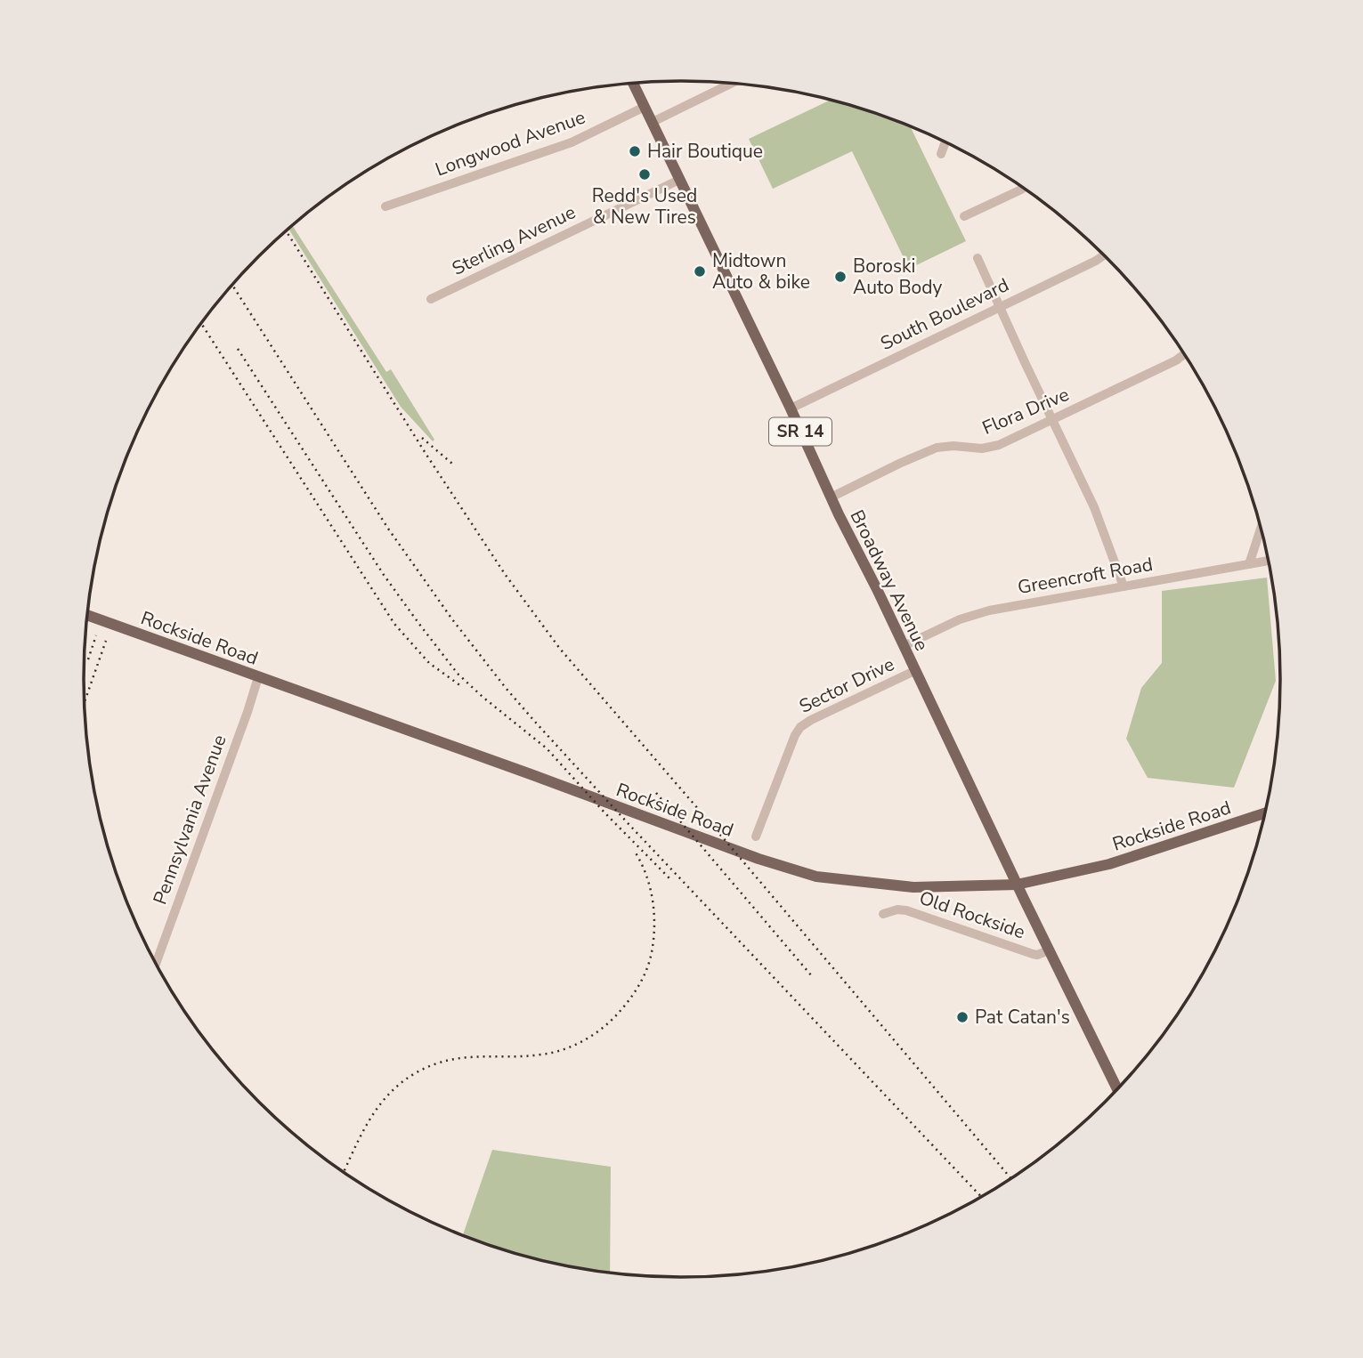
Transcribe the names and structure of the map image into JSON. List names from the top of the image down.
{
  "streets": {
    "main road": ["SR 14", "Broadway Avenue", "Rockside Road"],
    "street": [
      "Longwood Avenue",
      "Sterling Avenue",
      "South Boulevard",
      "Flora Drive",
      "Greencroft Road",
      "Sector Drive",
      "Pennsylvania Avenue",
      "Old Rockside"
    ]
  },
  "crossings": [
    ["Longwood Avenue", "Broadway Avenue"],
    ["Sterling Avenue", "Broadway Avenue"],
    ["South Boulevard", "Broadway Avenue"],
    ["Flora Drive", "Broadway Avenue"],
    ["Greencroft Road", "Broadway Avenue"],
    ["Broadway Avenue", "Rockside Road"],
    ["Broadway Avenue", "Sector Drive"],
    ["Broadway Avenue", "Old Rockside"],
    ["Rockside Road", "Pennsylvania Avenue"]
  ],
  "places": [
    "Hair Boutique",
    "Redd's Used & New Tires",
    "Midtown Auto & bike",
    "Boroski Auto Body",
    "Pat Catan's"
  ]
}
